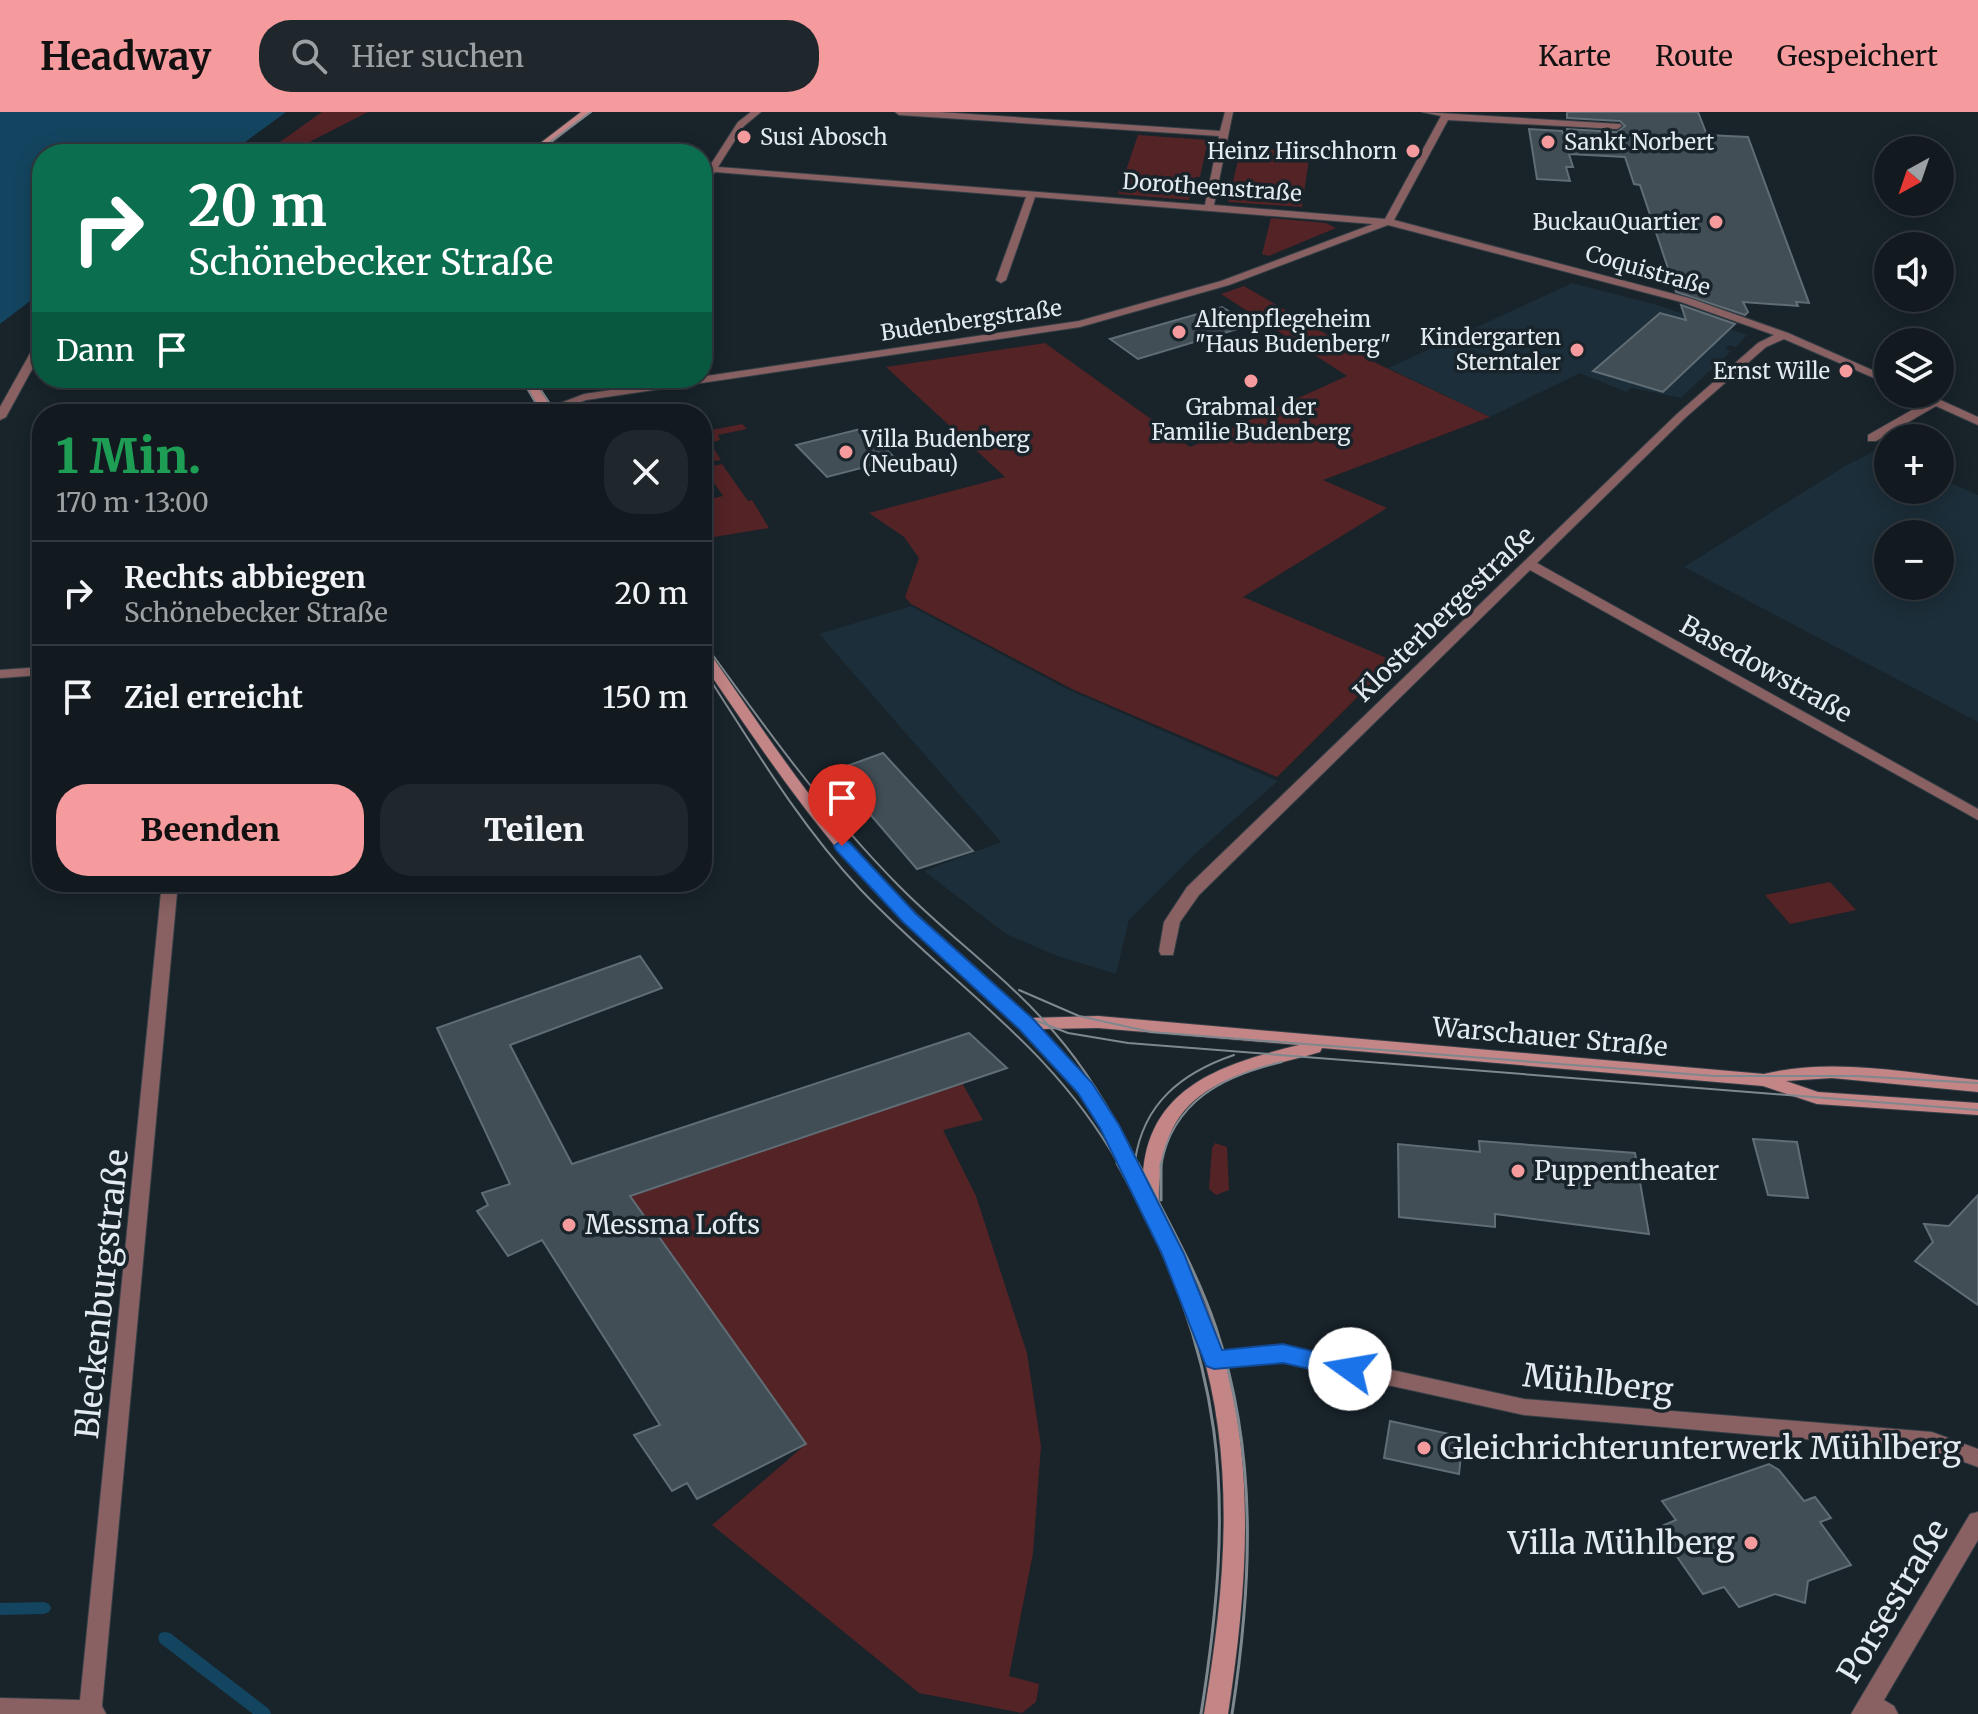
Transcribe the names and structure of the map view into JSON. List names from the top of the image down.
{
  "streets": {
    "main road": ["Warschauer Straße"],
    "street": [
      "Dorotheenstraße",
      "Coquistraße",
      "Budenbergstraße",
      "Klosterbergestraße",
      "Basedowstraße",
      "Bleckenburgstraße",
      "Mühlberg",
      "Porsestraße"
    ]
  },
  "crossings": [
    ["Dorotheenstraße", "Coquistraße"],
    ["Dorotheenstraße", "Budenbergstraße"],
    ["Coquistraße", "Budenbergstraße"],
    ["Coquistraße", "Klosterbergestraße"],
    ["Klosterbergestraße", "Basedowstraße"]
  ],
  "places": [
    "Susi Abosch",
    "Sankt Norbert",
    "Heinz Hirschhorn",
    "BuckauQuartier",
    "Altenpflegeheim \"Haus Budenberg\"",
    "Kindergarten Sterntaler",
    "Ernst Wille",
    "Grabmal der Familie Budenberg",
    "Villa Budenberg (Neubau)",
    "Puppentheater",
    "Messma Lofts",
    "Gleichrichterunterwerk Mühlberg",
    "Villa Mühlberg"
  ],
  "north": "bottom left",
  "page": {
    "header": "Headway",
    "search": "Hier suchen",
    "nav": ["Karte", "Route", "Gespeichert"],
    "map_buttons": ["+", "−"],
    "turn": ["20 m", "Schönebecker Straße"],
    "then": "Dann",
    "heading": ["1 Min.", "170 m · 13:00"],
    "list": [
      {
        "name": "Rechts abbiegen",
        "note": "Schönebecker Straße",
        "value": "20 m"
      },
      {
        "name": "Ziel erreicht",
        "value": "150 m"
      }
    ],
    "buttons": ["Beenden", "Teilen"]
  }
}
